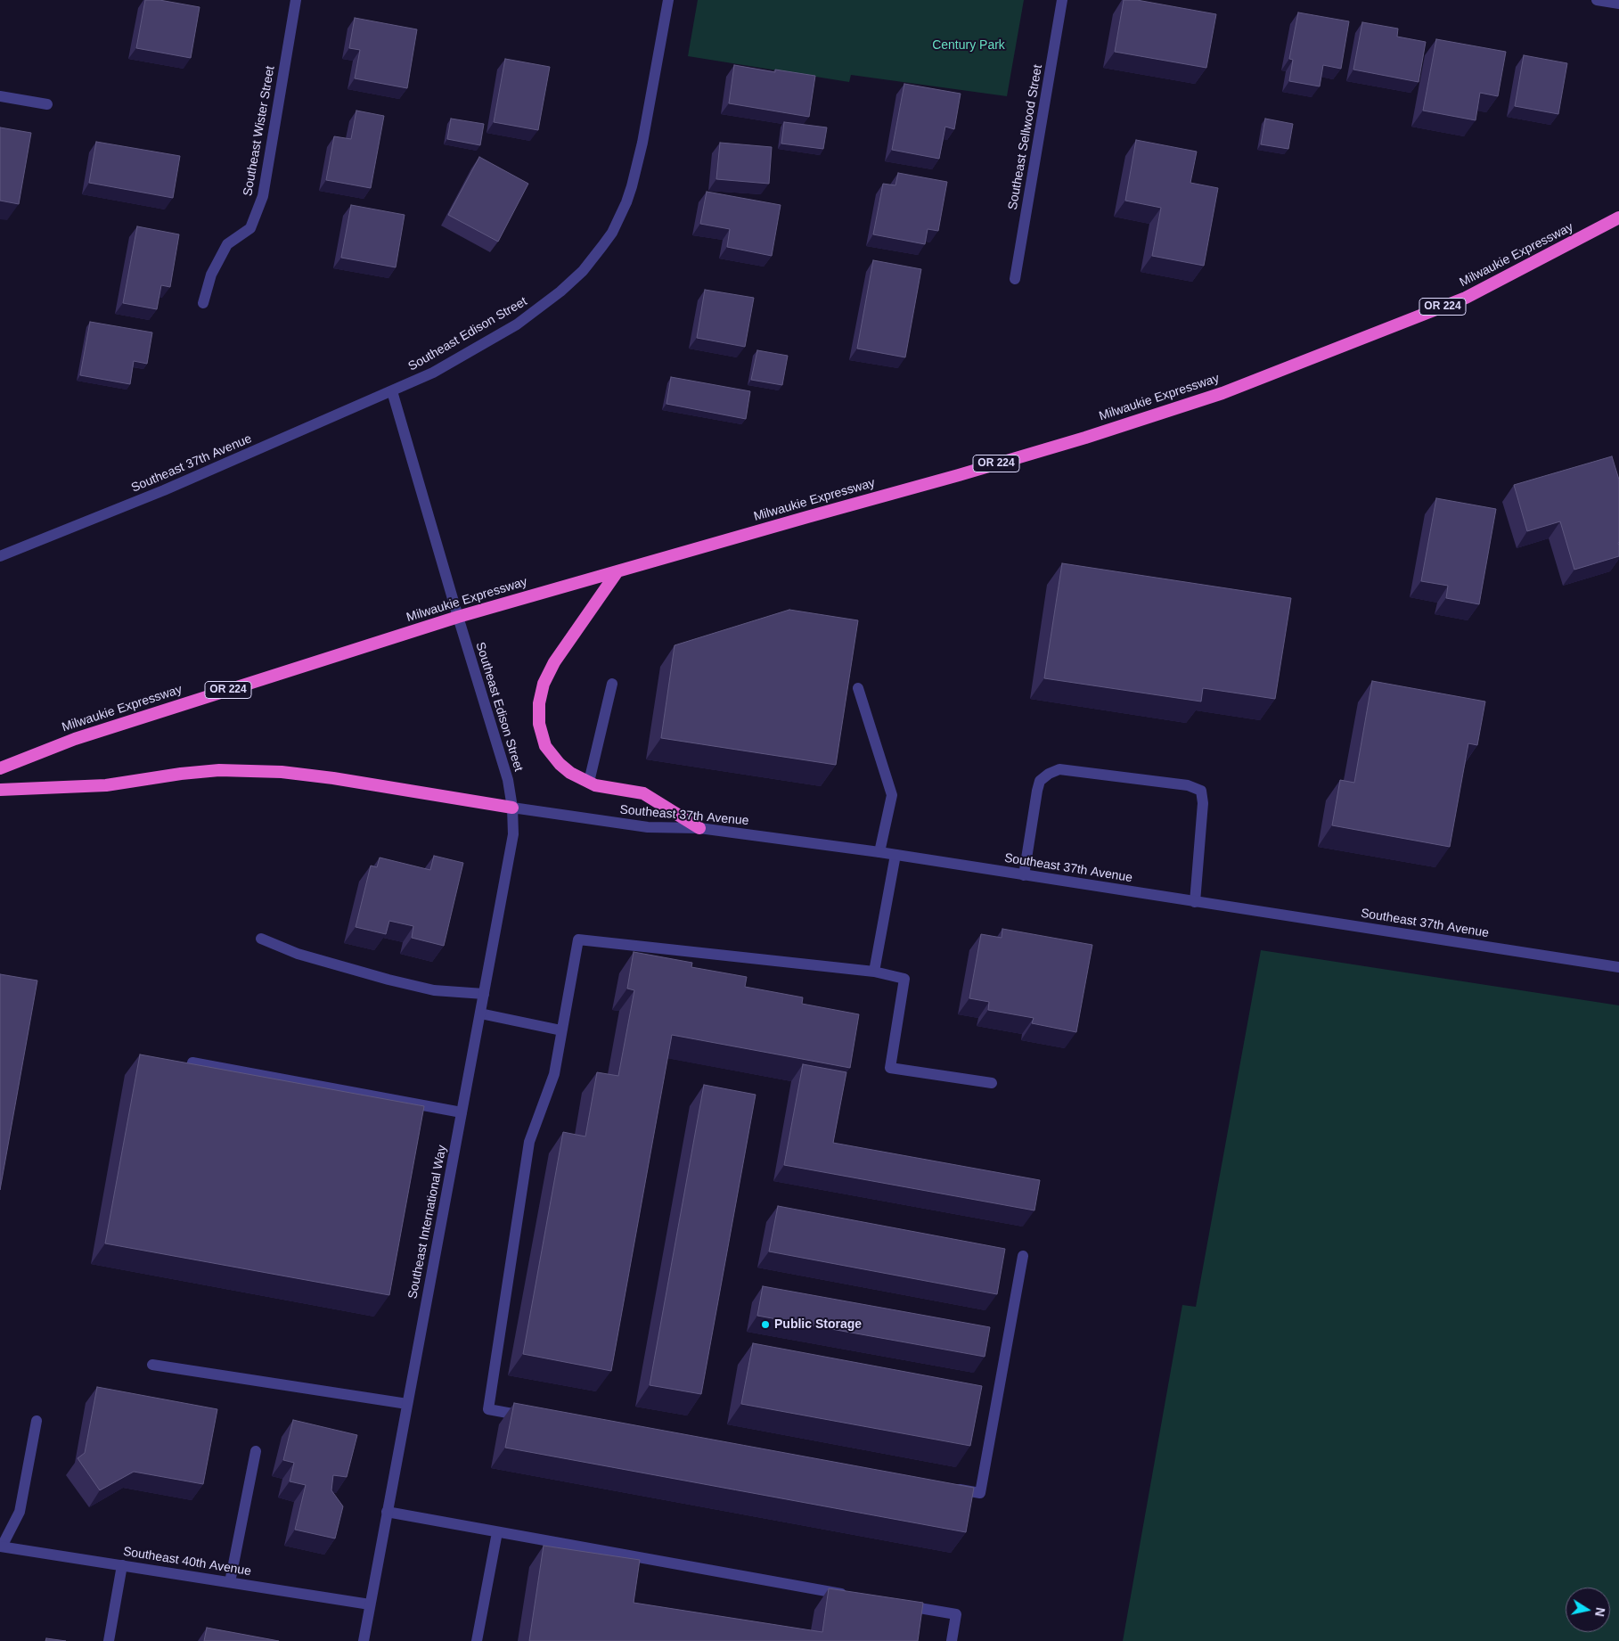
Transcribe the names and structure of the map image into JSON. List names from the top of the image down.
{
  "streets": {
    "highway": ["Milwaukie Expressway", "OR 224"],
    "street": [
      "Southeast Wister Street",
      "Southeast Sellwood Street",
      "Southeast Edison Street",
      "Southeast 37th Avenue",
      "Southeast International Way",
      "Southeast 40th Avenue"
    ]
  },
  "crossings": [
    ["Milwaukie Expressway", "Southeast Edison Street"],
    ["Southeast Edison Street", "Southeast 37th Avenue"],
    ["Southeast Edison Street", "Southeast International Way"],
    ["Southeast 37th Avenue", "Southeast International Way"],
    ["Southeast International Way", "Southeast 40th Avenue"]
  ],
  "parks": ["Century Park"],
  "places": ["Public Storage"],
  "north": "right"
}
